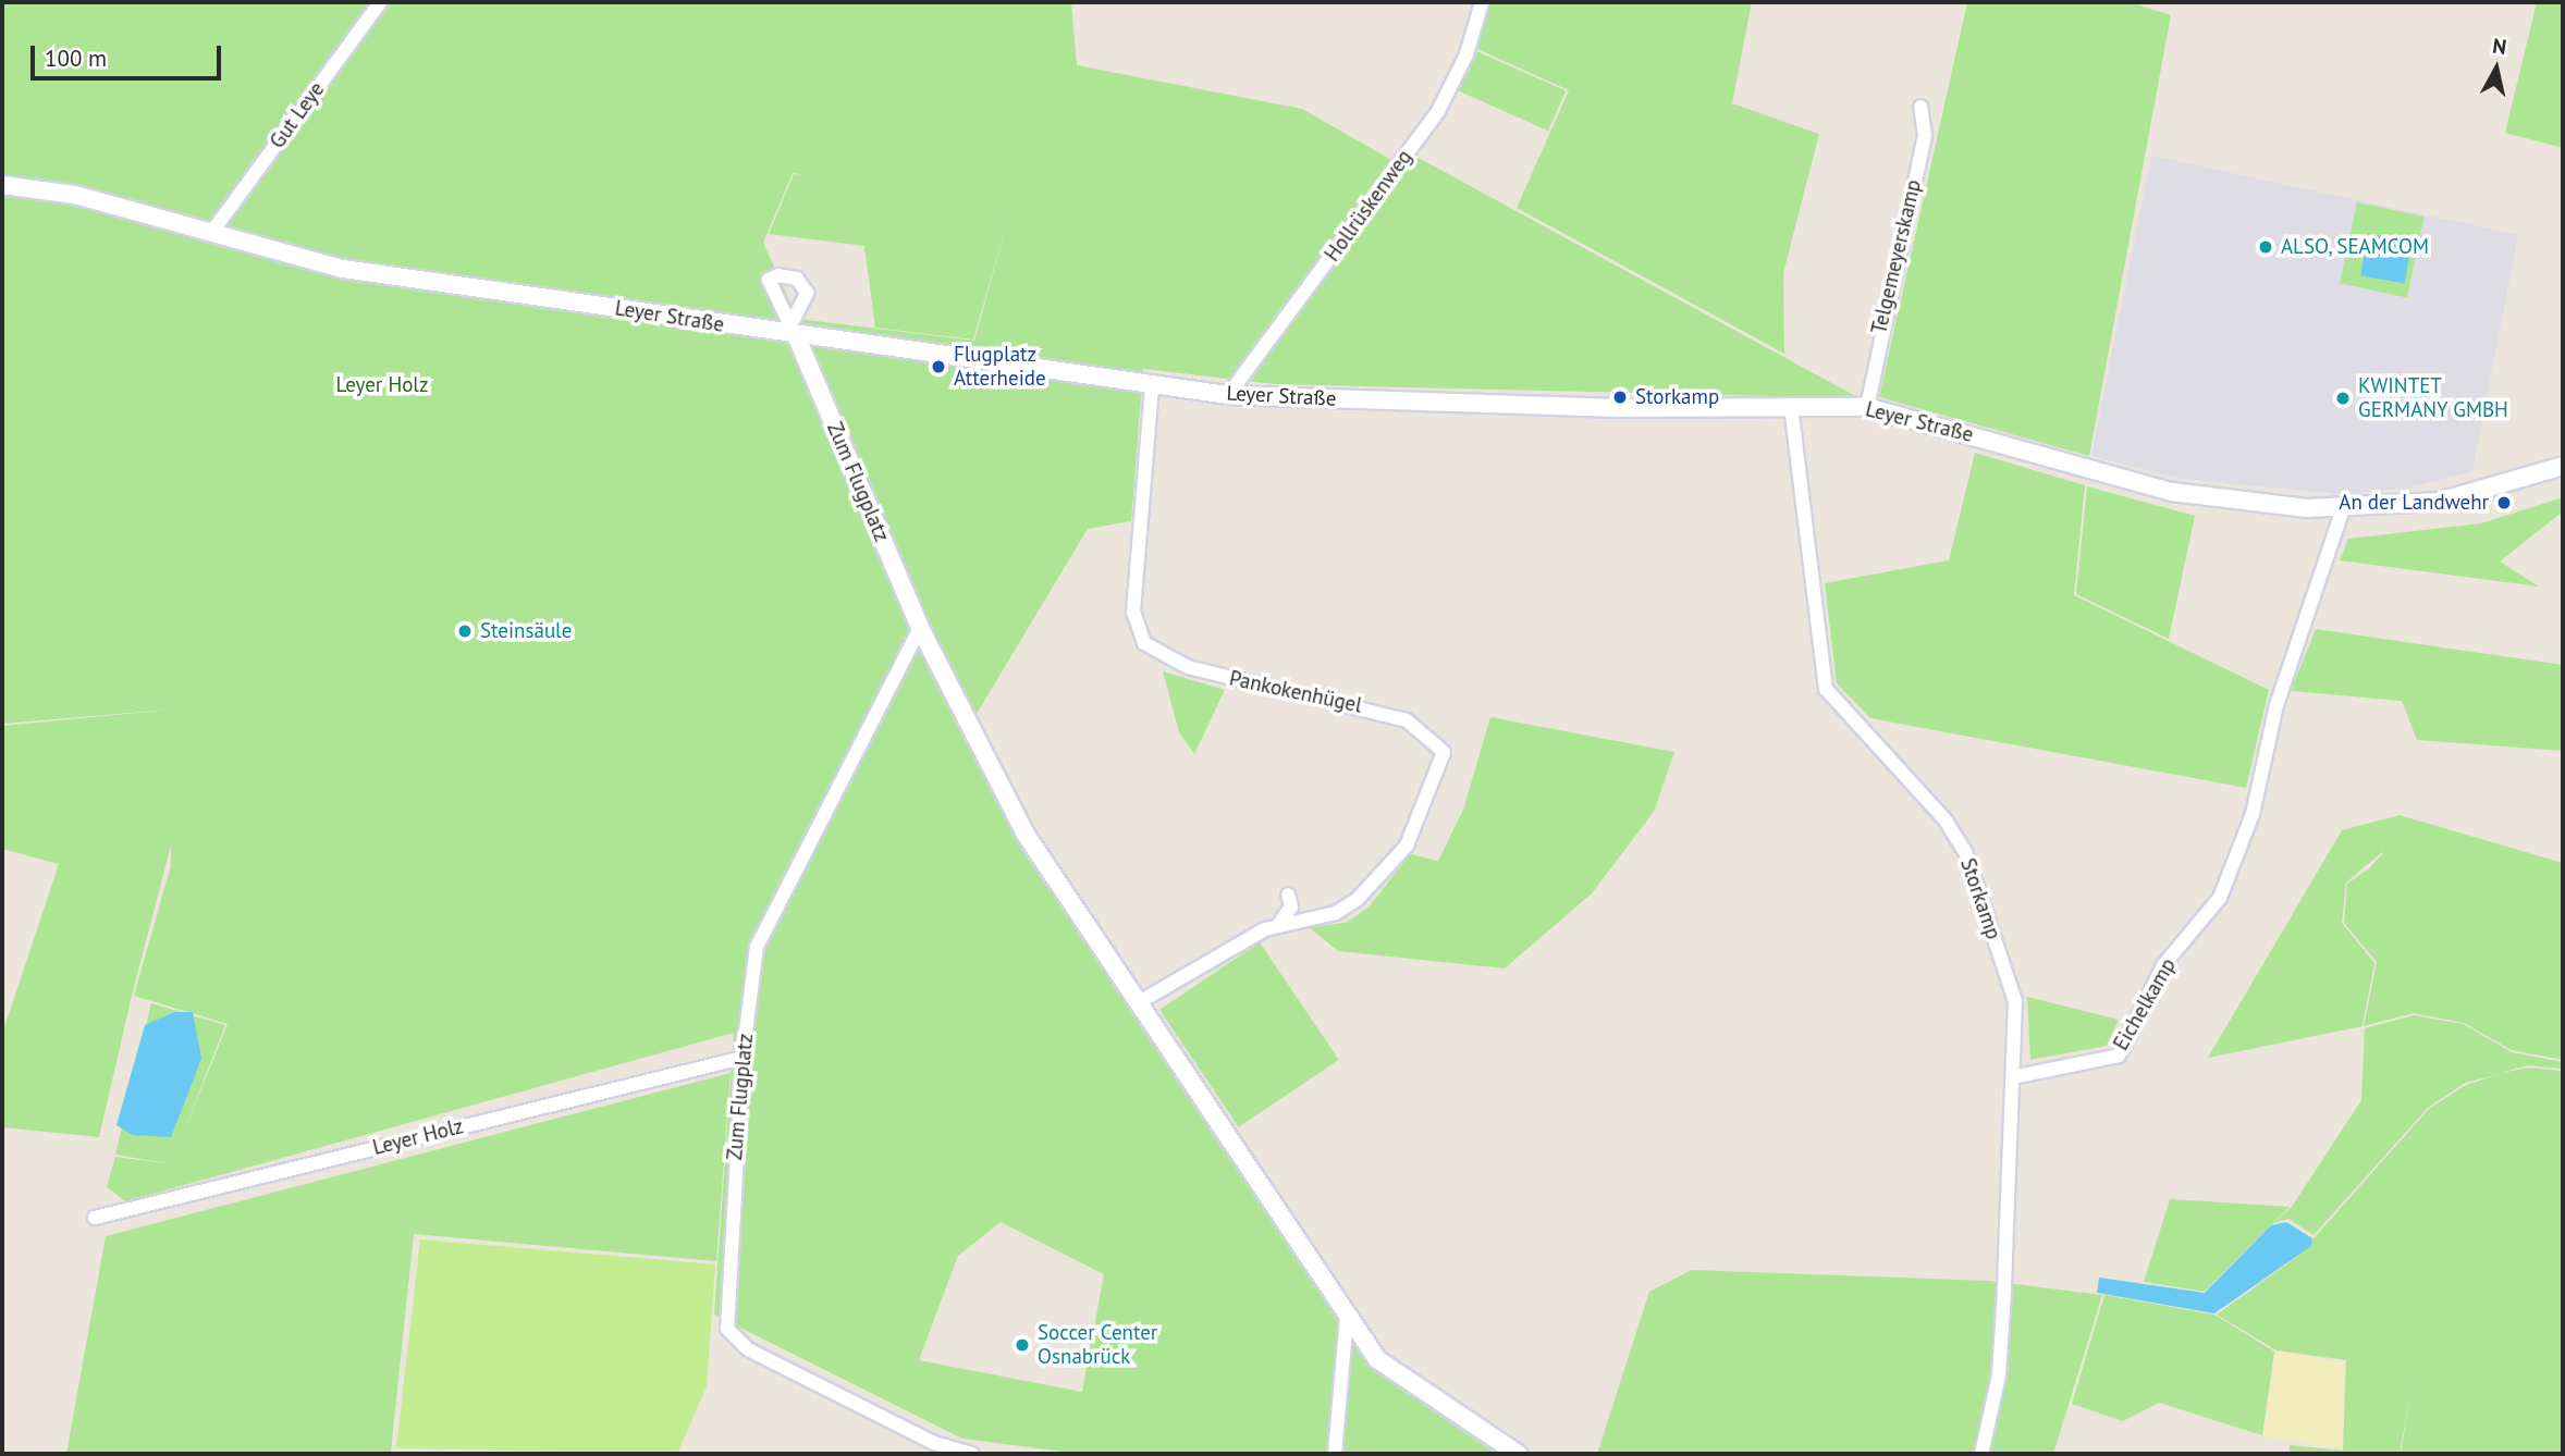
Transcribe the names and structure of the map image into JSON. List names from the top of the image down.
{
  "streets": {
    "street": [
      "Gut Leye",
      "Hollrüskenweg",
      "Telgemeyerskamp",
      "Leyer Straße",
      "Zum Flugplatz",
      "Pankokenhügel",
      "Storkamp",
      "Eichelkamp",
      "Leyer Holz"
    ]
  },
  "crossings": [
    ["Hollrüskenweg", "Leyer Straße"],
    ["Telgemeyerskamp", "Leyer Straße"],
    ["Leyer Straße", "Zum Flugplatz"],
    ["Leyer Straße", "Pankokenhügel"],
    ["Leyer Straße", "Storkamp"],
    ["Leyer Straße", "Eichelkamp"],
    ["Zum Flugplatz", "Pankokenhügel"],
    ["Zum Flugplatz", "Leyer Holz"],
    ["Storkamp", "Eichelkamp"]
  ],
  "parks": ["Leyer Holz"],
  "places": [
    "ALSO, SEAMCOM",
    "Flugplatz Atterheide",
    "Storkamp",
    "KWINTET GERMANY GMBH",
    "An der Landwehr",
    "Steinsäule",
    "Soccer Center Osnabrück"
  ],
  "scale_bar": "100 m",
  "north": "top"
}
